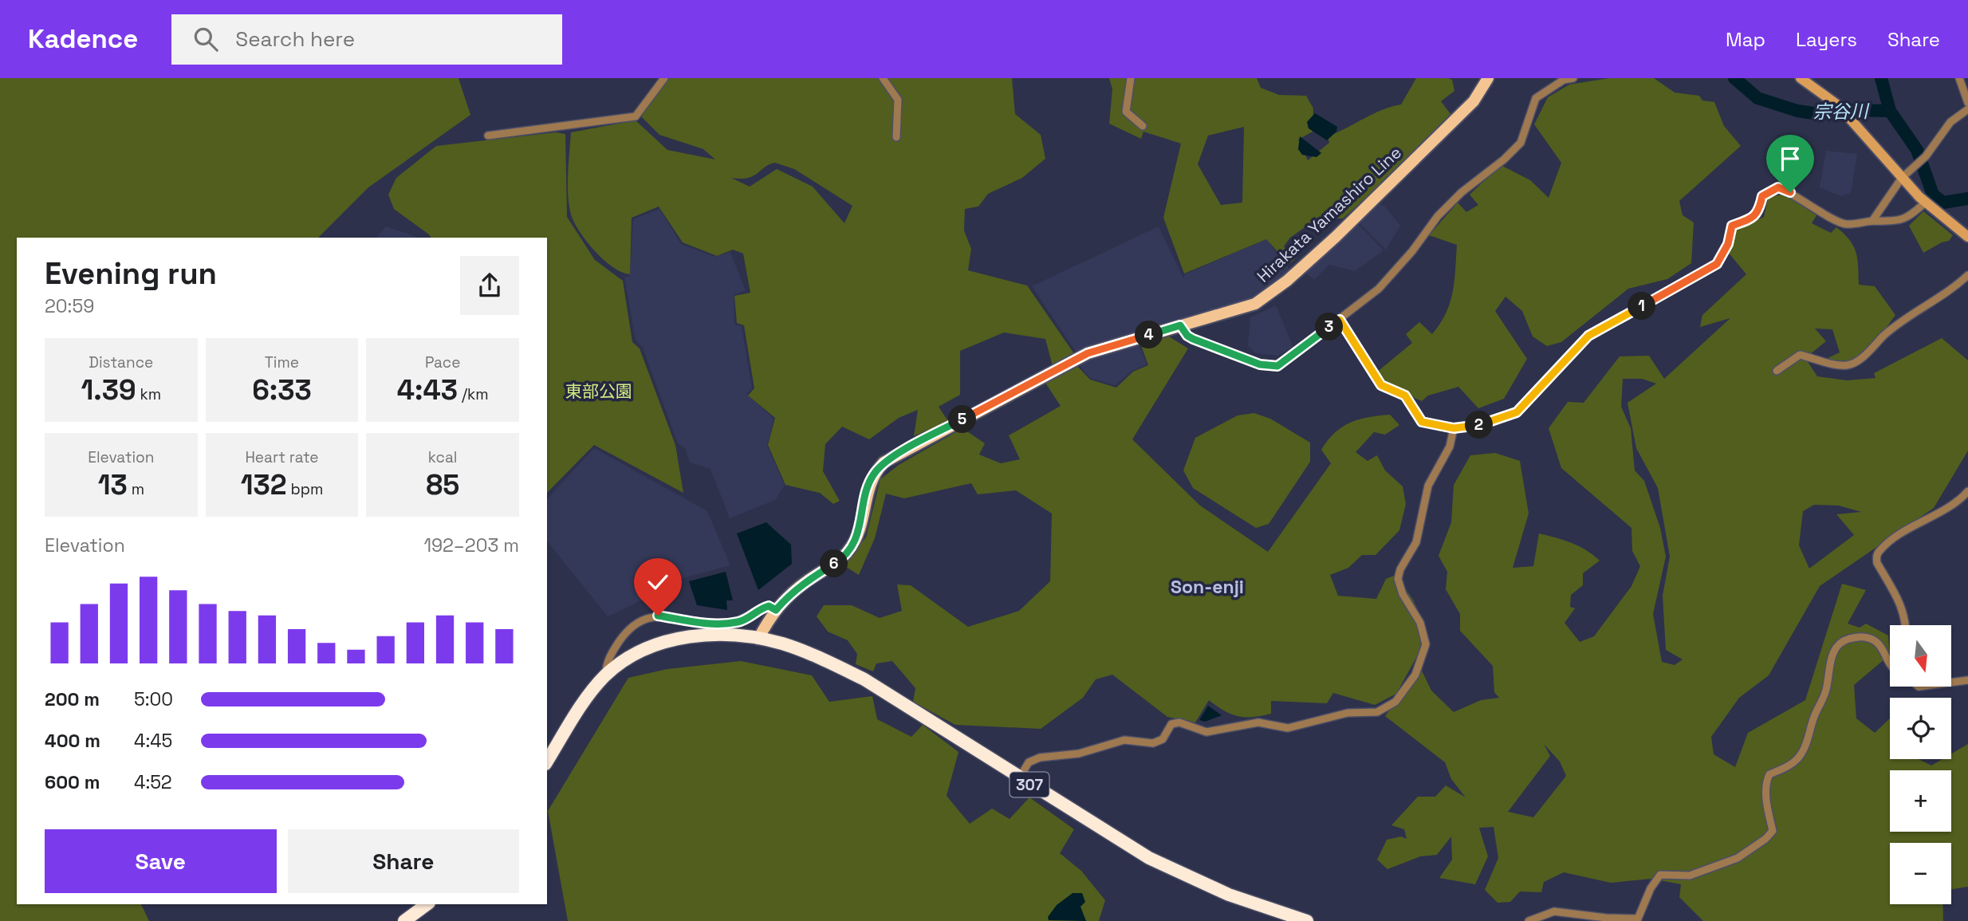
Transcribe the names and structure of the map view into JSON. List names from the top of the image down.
{
  "streets": {
    "highway": ["307"],
    "main road": ["Hirakata Yamashiro Line"]
  },
  "crossings": [
    ["Hirakata Yamashiro Line", "307"]
  ],
  "districts": ["Son-enji"],
  "water": ["宗谷川"],
  "parks": ["東部公園"],
  "north": "bottom",
  "page": {
    "header": "Kadence",
    "search": "Search here",
    "nav": ["Map", "Layers", "Share"],
    "heading": ["Evening run", "20:59"],
    "pins": [
      "1",
      "3",
      "4",
      "5",
      "2",
      "6"
    ],
    "stats": [
      ["Distance", "1.39 km"],
      ["Time", "6:33"],
      ["Pace", "4:43 /km"],
      ["Elevation", "13 m"],
      ["Heart rate", "132 bpm"],
      ["kcal", "85"]
    ],
    "chart": ["Elevation", "192–203 m"],
    "map_buttons": ["+", "−"],
    "list": [
      {
        "name": "200 m",
        "note": "5:00"
      },
      {
        "name": "400 m",
        "note": "4:45"
      },
      {
        "name": "600 m",
        "note": "4:52"
      }
    ],
    "buttons": ["Save", "Share"]
  }
}
